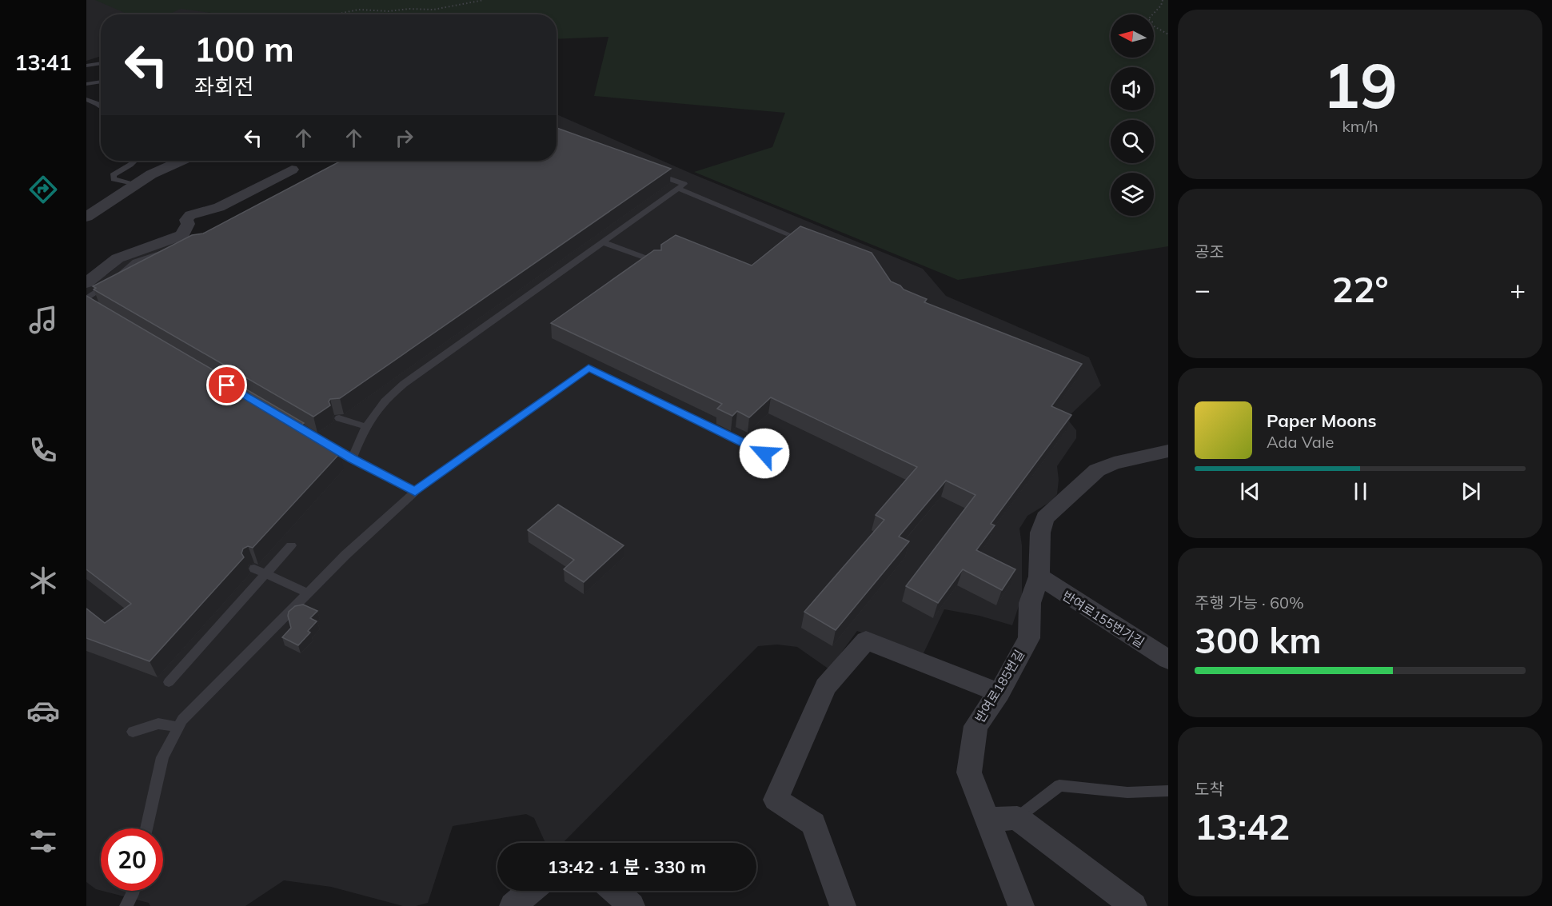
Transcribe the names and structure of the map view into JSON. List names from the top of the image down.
{
  "streets": {
    "street": ["반여로155번가길", "반여로185번길"]
  },
  "crossings": [
    ["반여로155번가길", "반여로185번길"]
  ],
  "north": "left",
  "page": {
    "tabs": "13:41",
    "tile": [
      ["19", "km/h"],
      "공조",
      ["주행 가능 · 60%", "300 km"],
      ["도착", "13:42"]
    ],
    "turn": ["100 m", "좌회전"],
    "heat": ["−", "22°", "+"],
    "song": ["Paper Moons", "Ada Vale"],
    "limit": "20",
    "trip": "13:42 · 1 분 · 330 m"
  }
}
